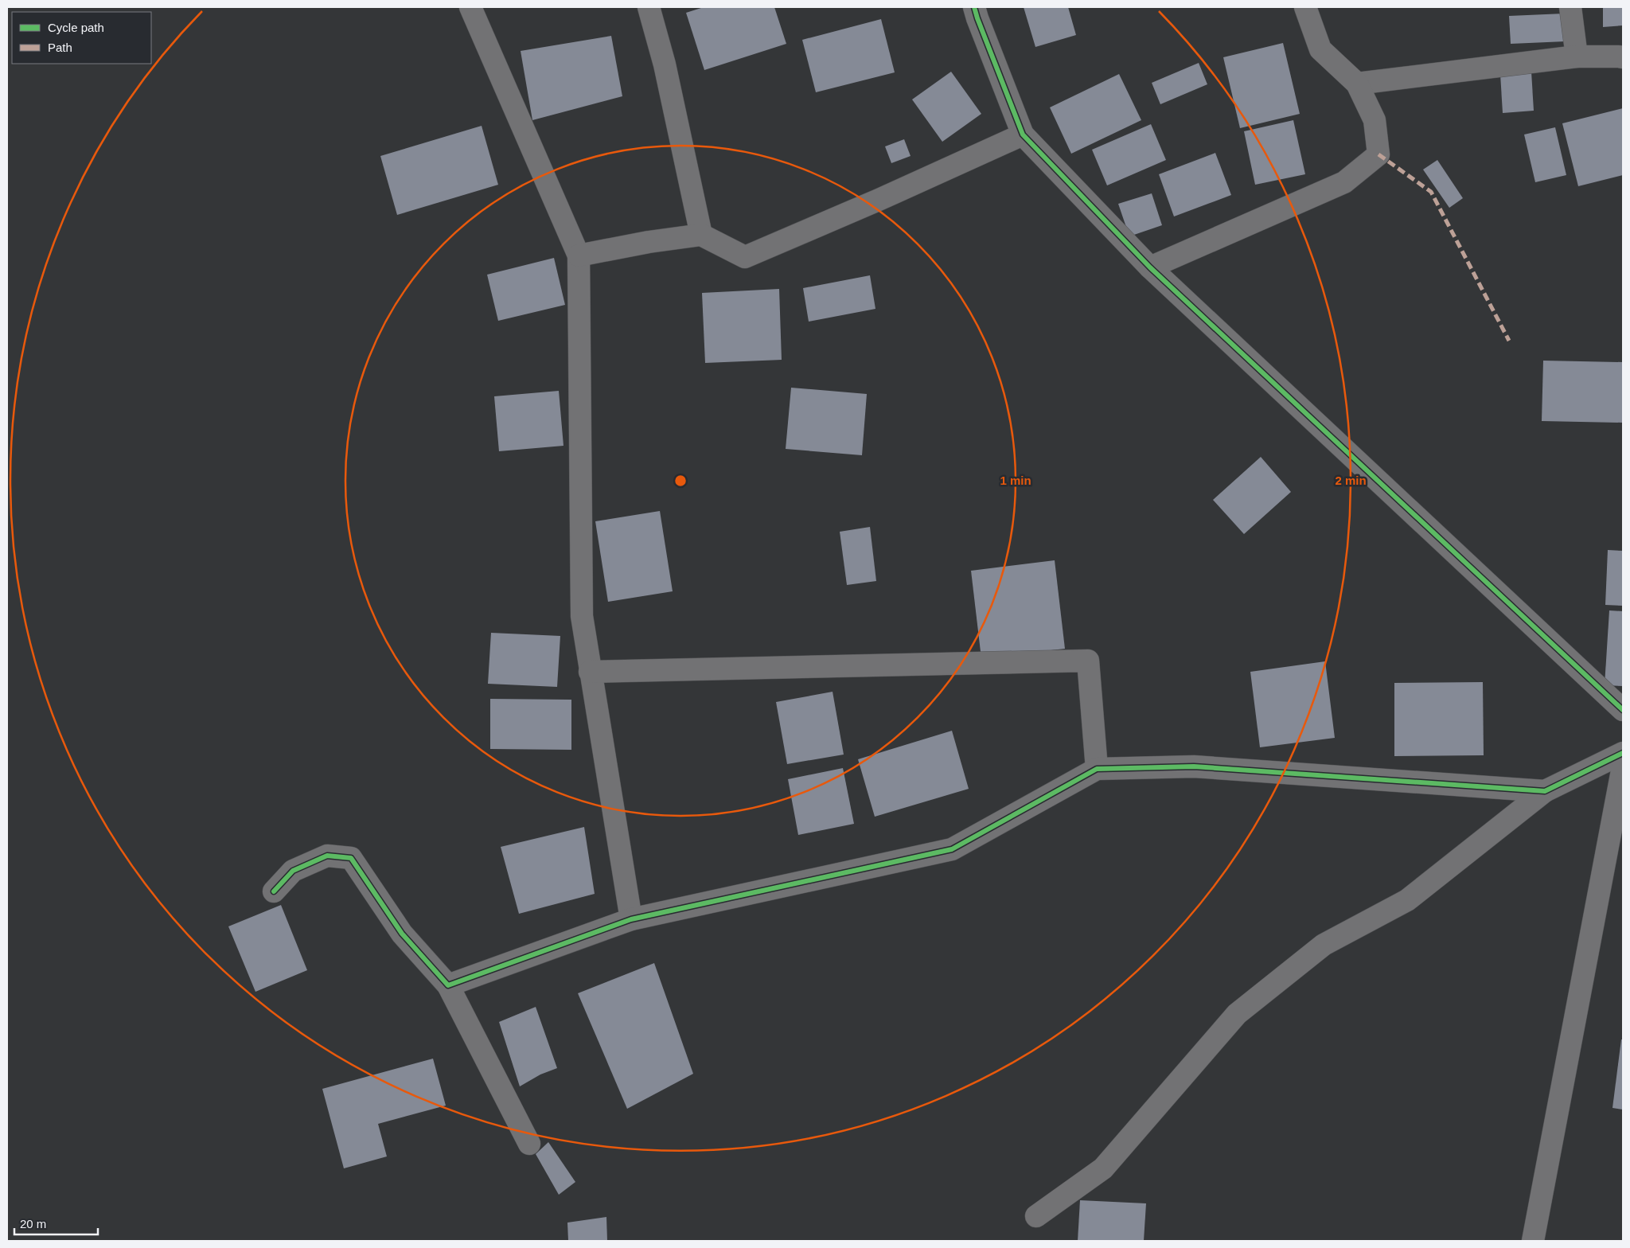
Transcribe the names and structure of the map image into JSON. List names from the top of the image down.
{
  "legend": ["Cycle path", "Path"],
  "scale_bar": "20 m",
  "rings": ["1 min", "2 min"]
}
